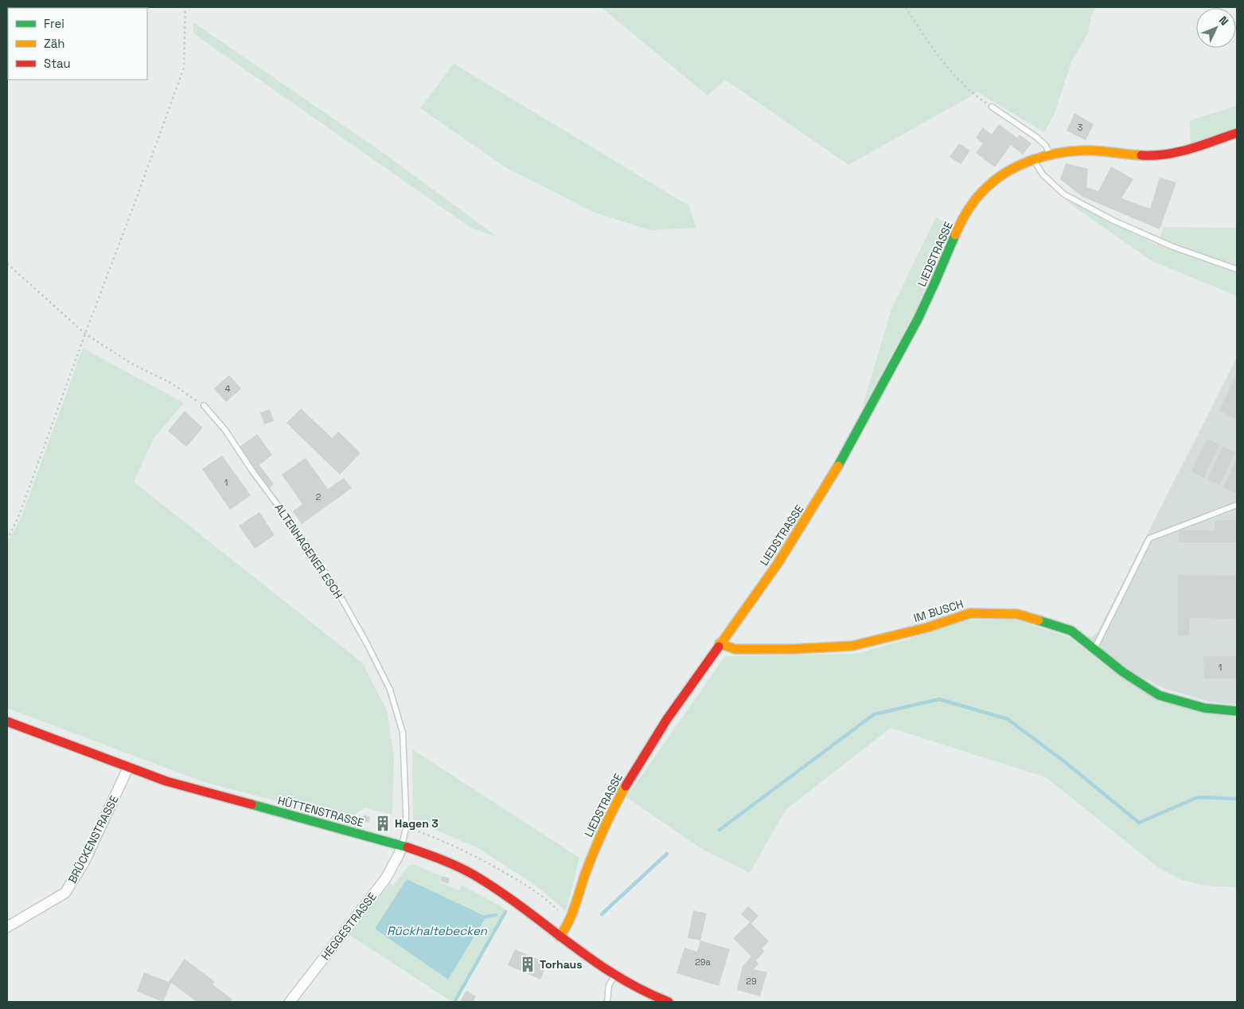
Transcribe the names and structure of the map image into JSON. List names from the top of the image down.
{
  "streets": {
    "street": [
      "LIEDSTRASSE",
      "IM BUSCH",
      "HÜTTENSTRASSE",
      "BRÜCKENSTRASSE",
      "HEGGESTRASSE"
    ],
    "lane": ["ALTENHAGENER ESCH"]
  },
  "crossings": [
    ["LIEDSTRASSE", "IM BUSCH"],
    ["LIEDSTRASSE", "HÜTTENSTRASSE"],
    ["ALTENHAGENER ESCH", "HÜTTENSTRASSE"],
    ["ALTENHAGENER ESCH", "HEGGESTRASSE"],
    ["HÜTTENSTRASSE", "BRÜCKENSTRASSE"],
    ["HÜTTENSTRASSE", "HEGGESTRASSE"]
  ],
  "water": ["Rückhaltebecken"],
  "places": {
    "building": ["Hagen 3", "Torhaus"]
  },
  "house_numbers": [
    "3",
    "4",
    "1",
    "2",
    "1",
    "29a",
    "29"
  ],
  "legend": ["Frei", "Zäh", "Stau"],
  "north": "top right"
}
